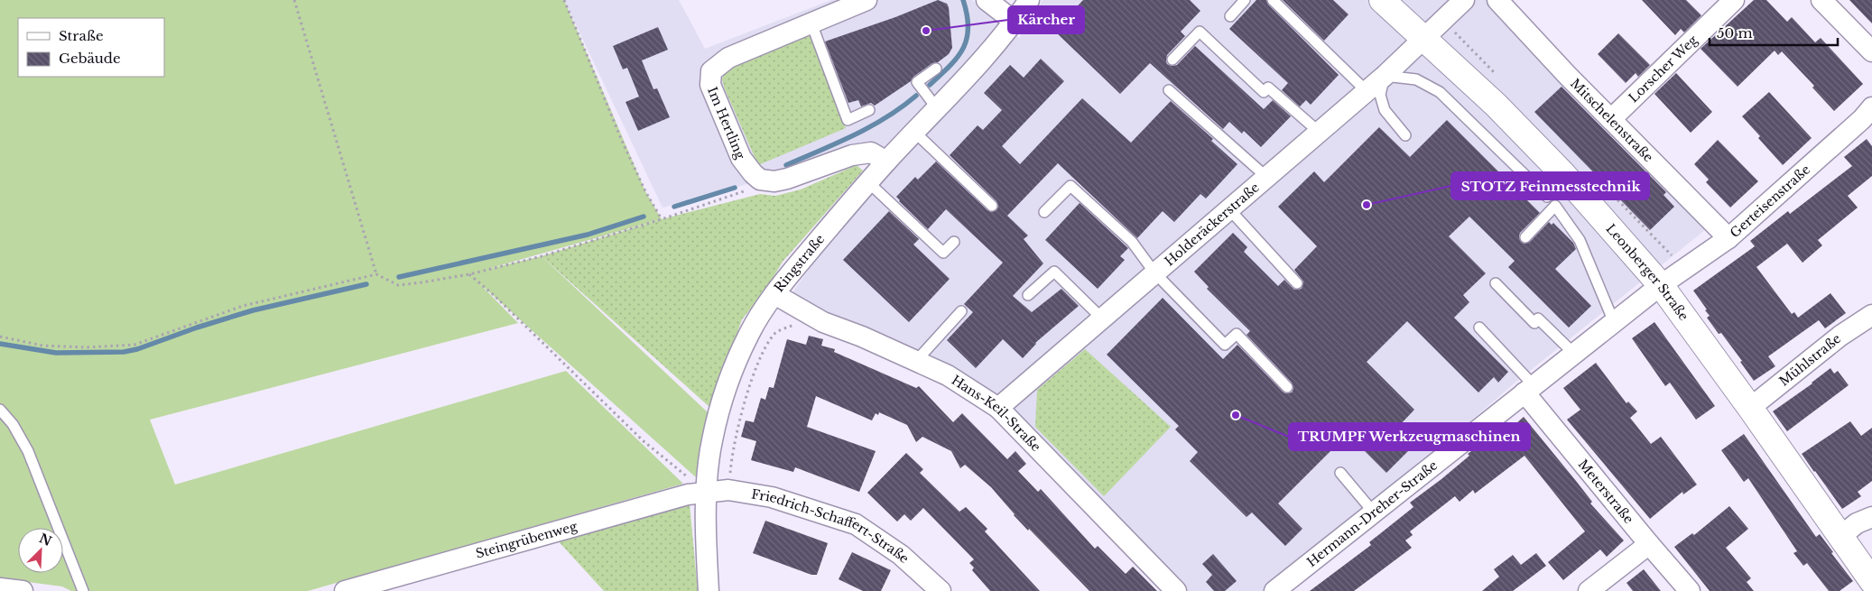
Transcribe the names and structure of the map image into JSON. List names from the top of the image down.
{
  "streets": {
    "main road": ["Leonberger Straße"],
    "street": [
      "Lorscher Weg",
      "Mitschelenstraße",
      "Im Hertling",
      "Gerteisenstraße",
      "Holderäckerstraße",
      "Ringstraße",
      "Mühlstraße",
      "Hans-Keil-Straße",
      "Meterstraße",
      "Hermann-Dreher-Straße",
      "Friedrich-Schaffert-Straße",
      "Steingrübenweg"
    ]
  },
  "crossings": [
    ["Lorscher Weg", "Mitschelenstraße"],
    ["Mitschelenstraße", "Gerteisenstraße"],
    ["Gerteisenstraße", "Leonberger Straße"],
    ["Gerteisenstraße", "Hermann-Dreher-Straße"],
    ["Holderäckerstraße", "Leonberger Straße"],
    ["Holderäckerstraße", "Hans-Keil-Straße"],
    ["Ringstraße", "Hans-Keil-Straße"],
    ["Ringstraße", "Friedrich-Schaffert-Straße"],
    ["Ringstraße", "Steingrübenweg"],
    ["Leonberger Straße", "Mühlstraße"],
    ["Leonberger Straße", "Hermann-Dreher-Straße"],
    ["Meterstraße", "Hermann-Dreher-Straße"],
    ["Friedrich-Schaffert-Straße", "Steingrübenweg"]
  ],
  "places": ["Kärcher", "STOTZ Feinmesstechnik", "TRUMPF Werkzeugmaschinen"],
  "legend": ["Straße", "Gebäude"],
  "scale_bar": "50 m",
  "north": "top right"
}
